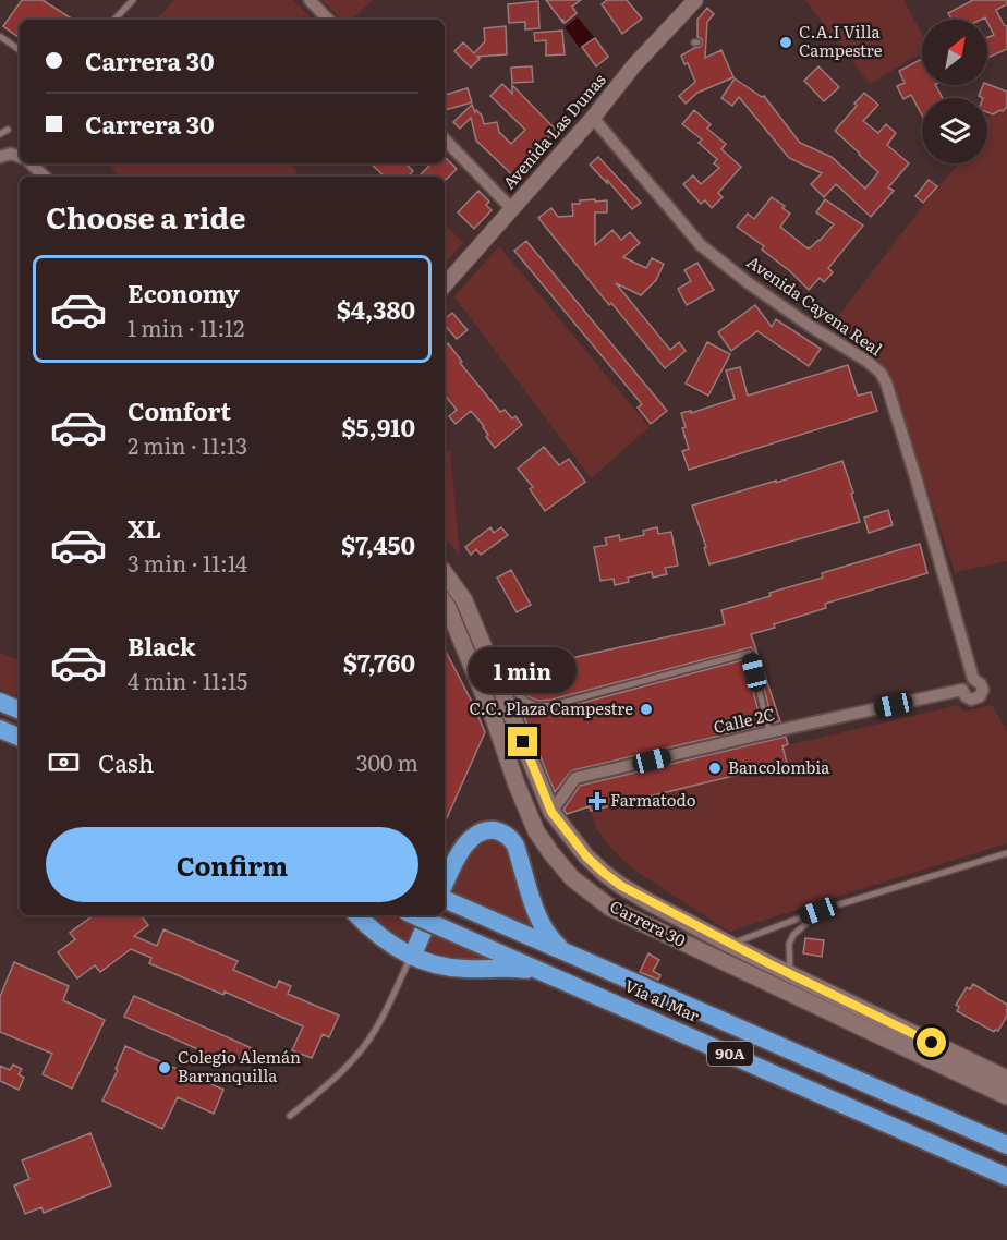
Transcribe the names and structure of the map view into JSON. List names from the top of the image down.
{
  "streets": {
    "highway": ["Vía al Mar", "90A"],
    "main road": ["Carrera 30"],
    "street": ["Avenida Las Dunas", "Avenida Cayena Real", "Calle 2C"]
  },
  "crossings": [
    ["Avenida Las Dunas", "Avenida Cayena Real"],
    ["Avenida Cayena Real", "Calle 2C"],
    ["Calle 2C", "Carrera 30"]
  ],
  "places": {
    "other": [
      "C.A.I Villa Campestre",
      "C.C. Plaza Campestre",
      "Bancolombia",
      "Colegio Alemán Barranquilla"
    ],
    "health": ["Farmatodo"]
  },
  "north": "top right",
  "page": {
    "banner": ["Carrera 30", "Carrera 30"],
    "heading": "Choose a ride",
    "list": [
      {
        "name": "Economy",
        "note": "1 min · 11:12",
        "value": "$4,380"
      },
      {
        "name": "Comfort",
        "note": "2 min · 11:13",
        "value": "$5,910"
      },
      {
        "name": "XL",
        "note": "3 min · 11:14",
        "value": "$7,450"
      },
      {
        "name": "Black",
        "note": "4 min · 11:15",
        "value": "$7,760"
      }
    ],
    "bubble": "1 min",
    "pay": ["Cash", "300 m"],
    "buttons": "Confirm"
  }
}
